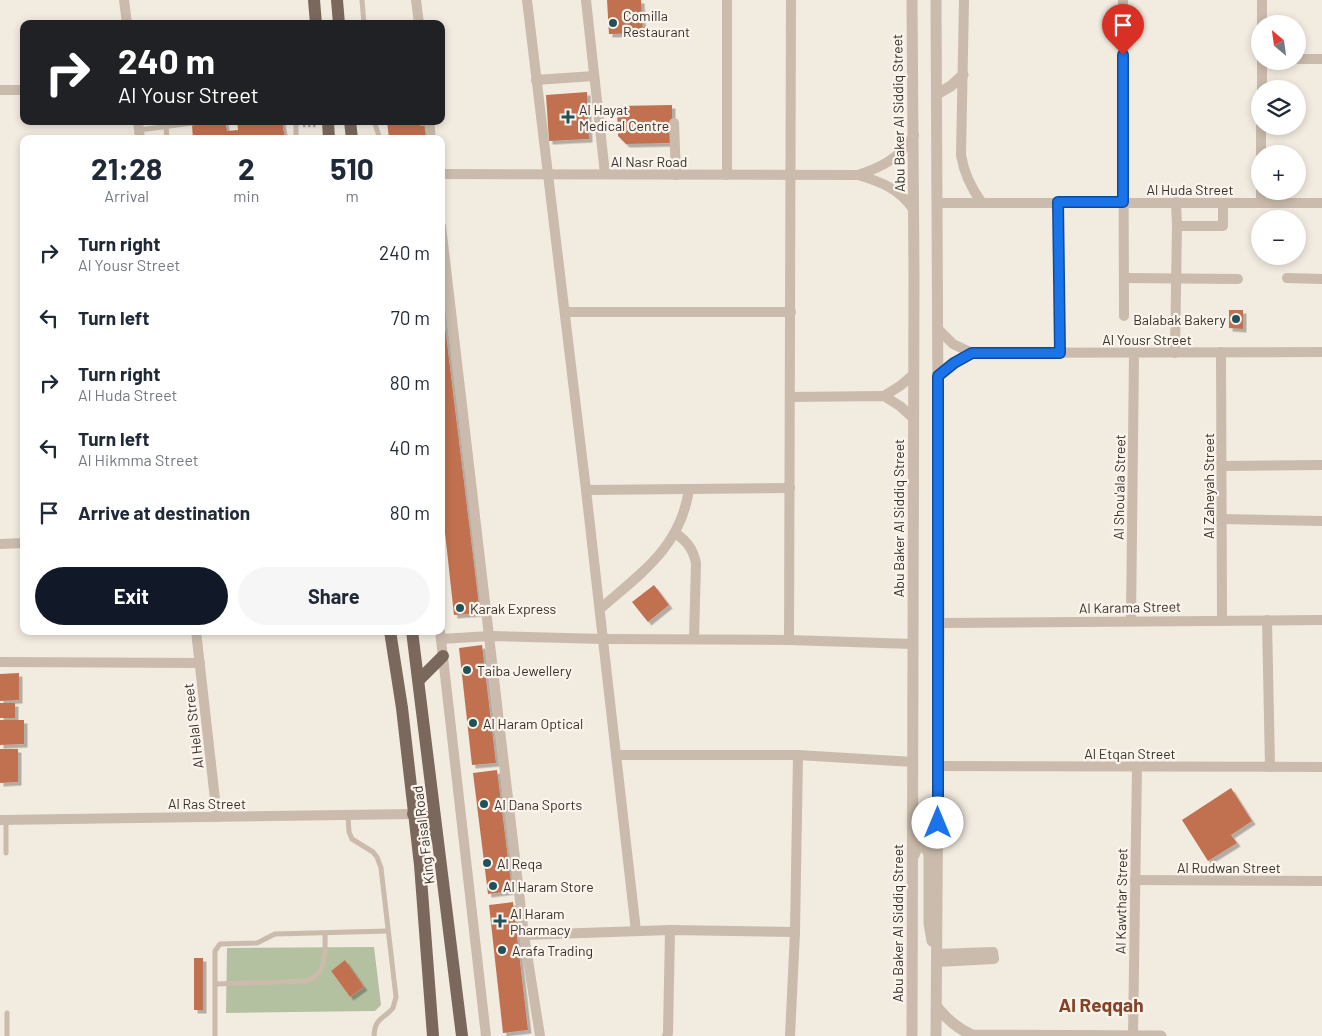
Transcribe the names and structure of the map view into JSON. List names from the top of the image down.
{
  "streets": {
    "main road": ["King Faisal Road"],
    "street": [
      "Abu Baker Al Siddiq Street",
      "Al Nasr Road",
      "Al Huda Street",
      "Al Yousr Street",
      "Al Zaheyah Street",
      "Al Shou'ala Street",
      "Al Karama Street",
      "Al Helal Street",
      "Al Etqan Street",
      "Al Ras Street",
      "Al Rudwan Street",
      "Al Kawthar Street"
    ]
  },
  "crossings": [
    ["Abu Baker Al Siddiq Street", "Al Nasr Road"],
    ["Al Yousr Street", "Al Zaheyah Street"],
    ["Al Yousr Street", "Al Shou'ala Street"],
    ["Al Zaheyah Street", "Al Karama Street"],
    ["Al Shou'ala Street", "Al Karama Street"],
    ["Al Helal Street", "Al Ras Street"],
    ["Al Etqan Street", "Al Kawthar Street"],
    ["Al Ras Street", "King Faisal Road"],
    ["Al Rudwan Street", "Al Kawthar Street"]
  ],
  "districts": ["Al Reqqah"],
  "places": {
    "other": [
      "Comilla Restaurant",
      "Balabak Bakery",
      "Karak Express",
      "Taiba Jewellery",
      "Al Haram Optical",
      "Al Dana Sports",
      "Al Reqa",
      "Al Haram Store",
      "Arafa Trading"
    ],
    "health": ["Al Hayat Medical Centre", "Al Haram Pharmacy"]
  },
  "north": "top left",
  "page": {
    "map_buttons": ["+", "−"],
    "turn": ["240 m", "Al Yousr Street"],
    "eta": [
      "21:28",
      "Arrival",
      "2",
      "min",
      "510",
      "m"
    ],
    "list": [
      {
        "name": "Turn right",
        "note": "Al Yousr Street",
        "value": "240 m"
      },
      {
        "name": "Turn left",
        "value": "70 m"
      },
      {
        "name": "Turn right",
        "note": "Al Huda Street",
        "value": "80 m"
      },
      {
        "name": "Turn left",
        "note": "Al Hikmma Street",
        "value": "40 m"
      },
      {
        "name": "Arrive at destination",
        "value": "80 m"
      }
    ],
    "buttons": ["Exit", "Share"]
  }
}
